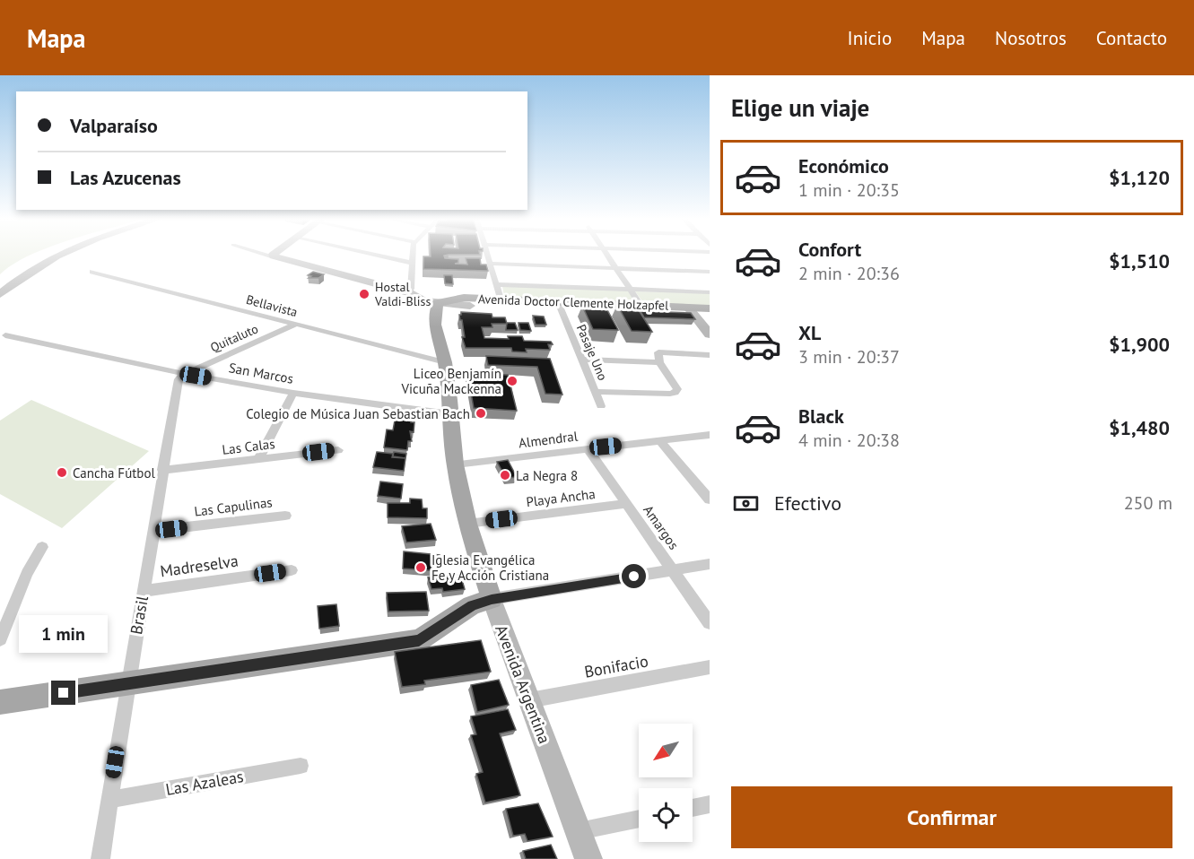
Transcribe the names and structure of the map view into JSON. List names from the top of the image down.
{
  "streets": {
    "main road": ["Avenida Doctor Clemente Holzapfel", "Avenida Argentina"],
    "street": [
      "Bellavista",
      "Quitaluto",
      "Pasaje Uno",
      "San Marcos",
      "Almendral",
      "Las Calas",
      "Playa Ancha",
      "Las Capulinas",
      "Amargos",
      "Madreselva",
      "Brasil",
      "Bonifacio",
      "Las Azaleas"
    ]
  },
  "crossings": [
    ["Avenida Doctor Clemente Holzapfel", "Pasaje Uno"],
    ["Bellavista", "Quitaluto"],
    ["Bellavista", "Avenida Argentina"],
    ["Quitaluto", "San Marcos"],
    ["Quitaluto", "Brasil"],
    ["San Marcos", "Brasil"],
    ["San Marcos", "Avenida Argentina"],
    ["Almendral", "Amargos"],
    ["Almendral", "Avenida Argentina"],
    ["Las Calas", "Brasil"],
    ["Playa Ancha", "Amargos"],
    ["Playa Ancha", "Avenida Argentina"],
    ["Las Capulinas", "Brasil"],
    ["Madreselva", "Brasil"],
    ["Brasil", "Las Azaleas"],
    ["Bonifacio", "Avenida Argentina"]
  ],
  "places": [
    "Hostal Valdi-Bliss",
    "Liceo Benjamín Vicuña Mackenna",
    "Colegio de Música Juan Sebastian Bach",
    "Cancha Fútbol",
    "La Negra 8",
    "Iglesia Evangélica Fe y Acción Cristiana"
  ],
  "north": "bottom left",
  "page": {
    "header": "Mapa",
    "nav": [
      "Inicio",
      "Mapa",
      "Nosotros",
      "Contacto"
    ],
    "heading": "Elige un viaje",
    "banner": ["Valparaíso", "Las Azucenas"],
    "list": [
      {
        "name": "Económico",
        "note": "1 min · 20:35",
        "value": "$1,120"
      },
      {
        "name": "Confort",
        "note": "2 min · 20:36",
        "value": "$1,510"
      },
      {
        "name": "XL",
        "note": "3 min · 20:37",
        "value": "$1,900"
      },
      {
        "name": "Black",
        "note": "4 min · 20:38",
        "value": "$1,480"
      }
    ],
    "pay": ["Efectivo", "250 m"],
    "bubble": "1 min",
    "buttons": "Confirmar"
  }
}
